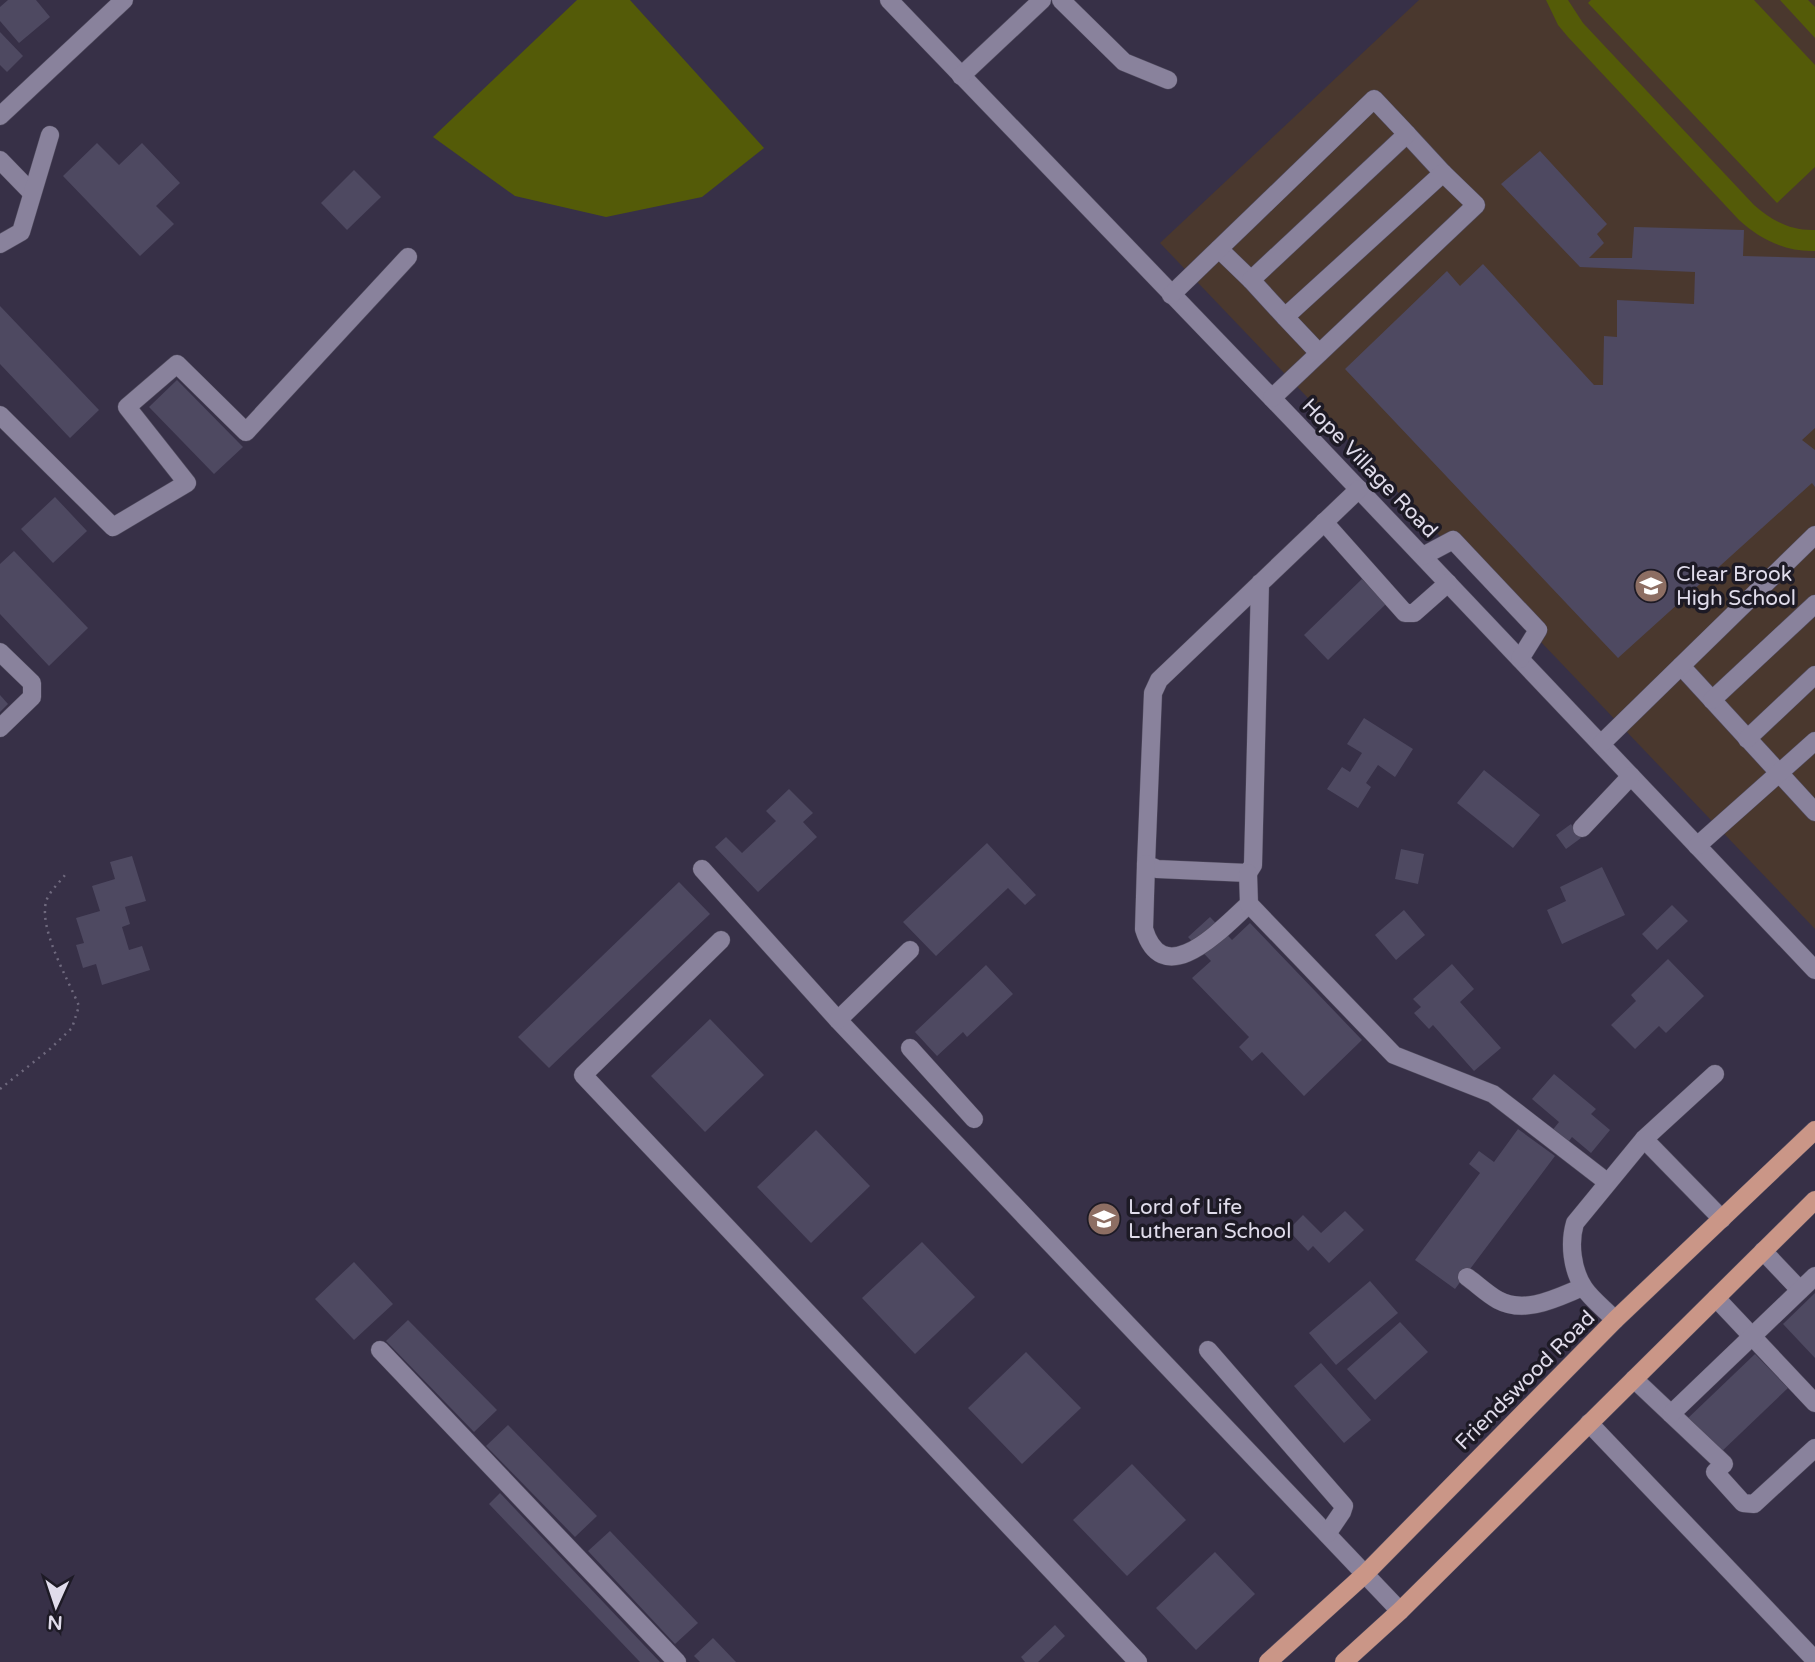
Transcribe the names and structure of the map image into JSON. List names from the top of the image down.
{
  "streets": {
    "main road": ["Friendswood Road"],
    "street": ["Hope Village Road"]
  },
  "places": {
    "school or university": ["Clear Brook High School", "Lord of Life Lutheran School"]
  },
  "north": "bottom"
}
